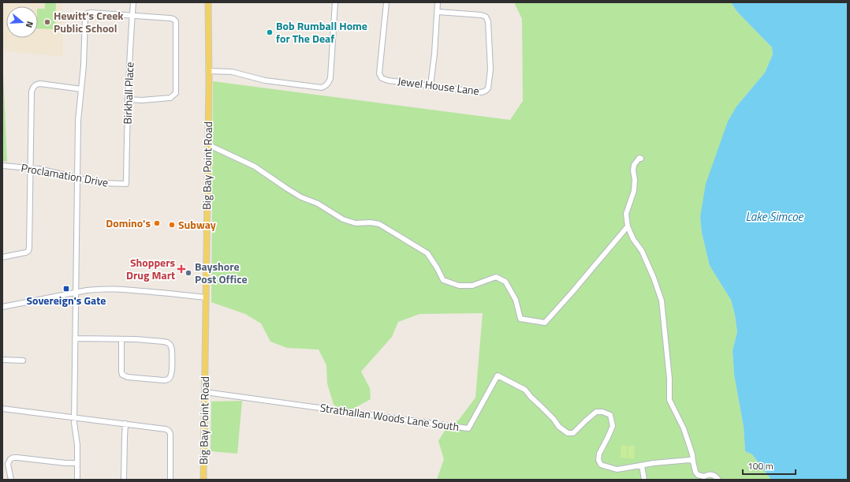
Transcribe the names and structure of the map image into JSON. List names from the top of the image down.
{
  "streets": {
    "main road": ["Big Bay Point Road"],
    "street": [
      "Jewel House Lane",
      "Birkhall Place",
      "Proclamation Drive",
      "Strathallan Woods Lane South"
    ]
  },
  "crossings": [
    ["Birkhall Place", "Proclamation Drive"],
    ["Big Bay Point Road", "Strathallan Woods Lane South"]
  ],
  "water": ["Lake Simcoe"],
  "places": {
    "other": [
      "Hewitt's Creek Public School",
      "Bob Rumball Home for The Deaf",
      "Domino's",
      "Subway",
      "Bayshore Post Office"
    ],
    "health": ["Shoppers Drug Mart"],
    "transit": ["Sovereign's Gate"]
  },
  "scale_bar": "100 m",
  "north": "right"
}
